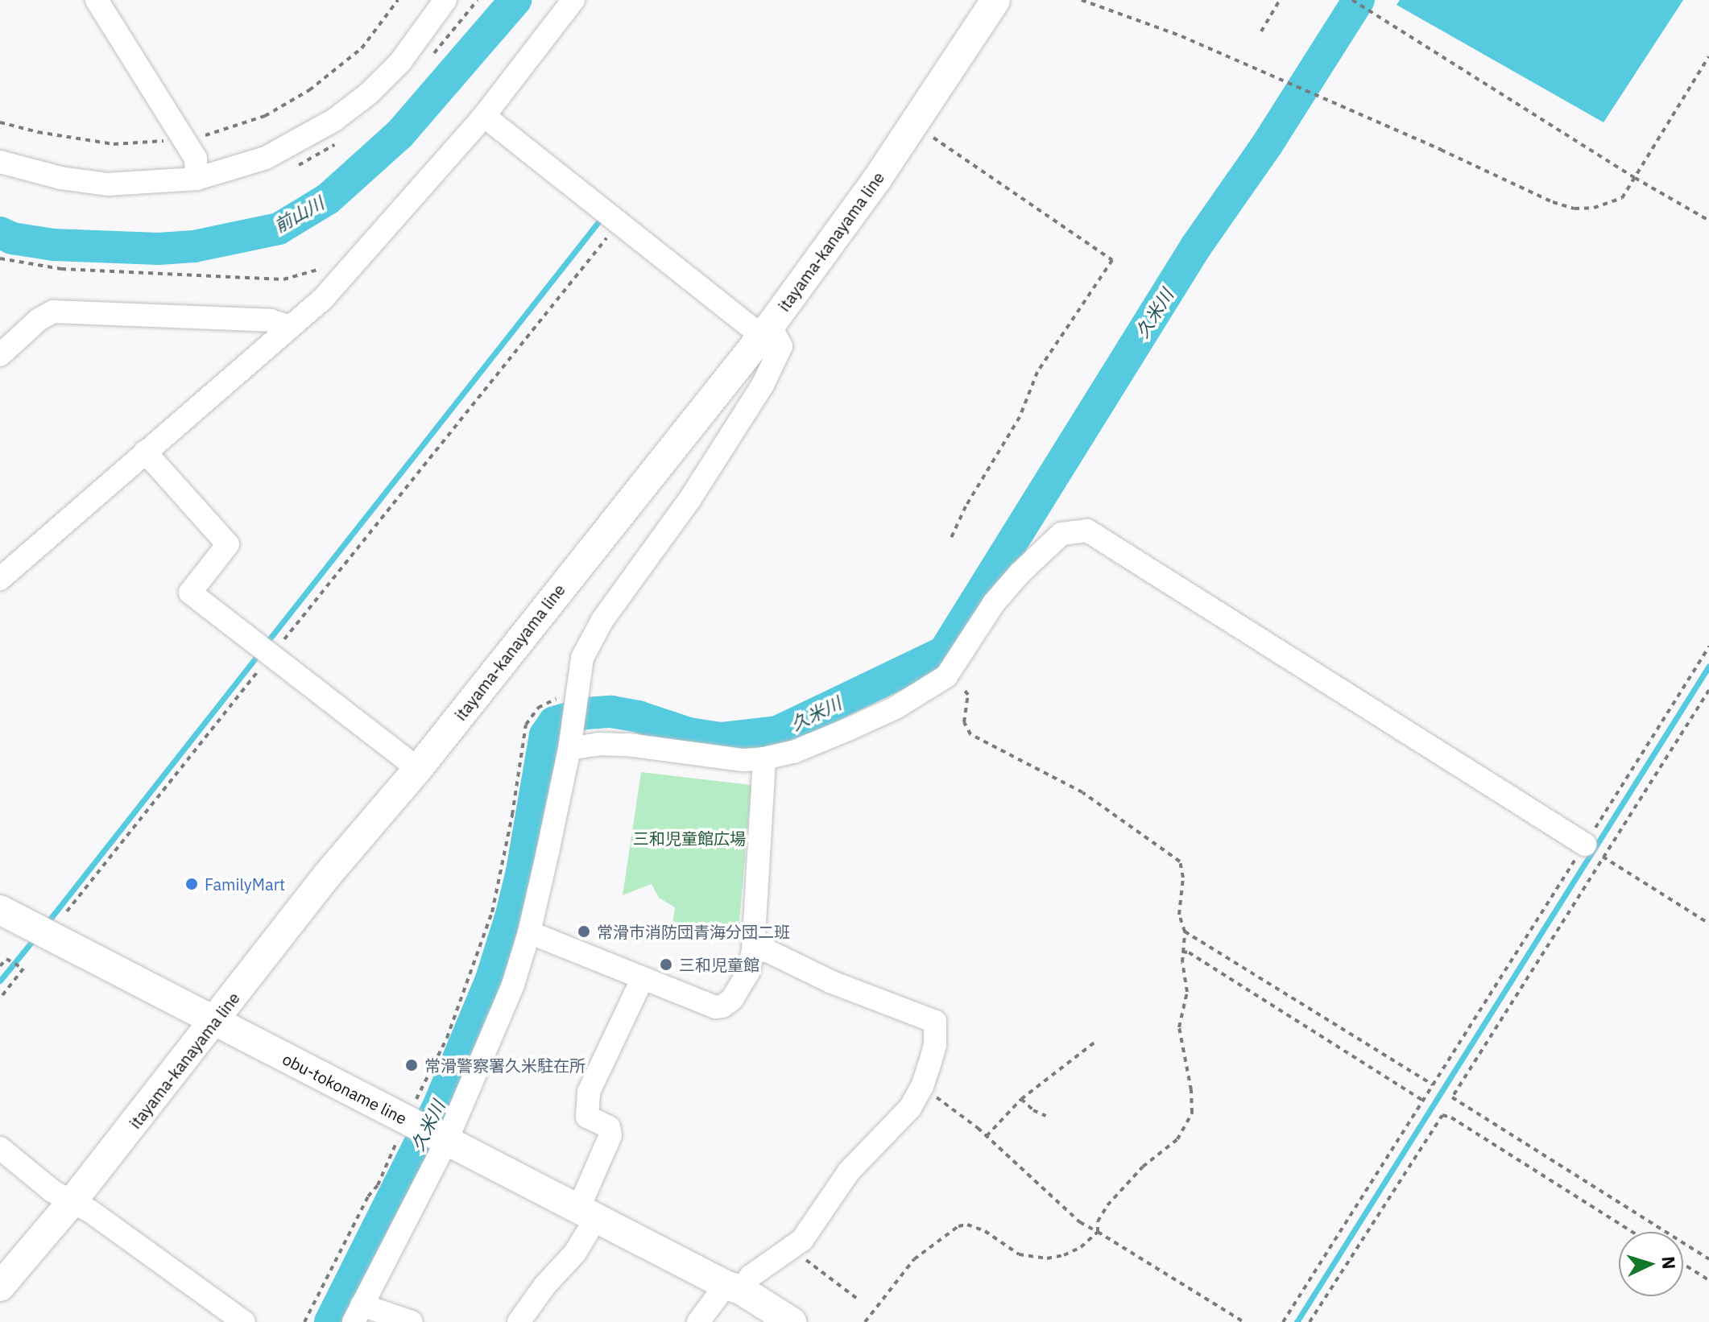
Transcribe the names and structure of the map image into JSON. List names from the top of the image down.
{
  "streets": {
    "main road": ["itayama-kanayama line", "obu-tokoname line"]
  },
  "crossings": [
    ["itayama-kanayama line", "obu-tokoname line"]
  ],
  "water": ["前山川", "久米川"],
  "parks": ["三和児童館広場"],
  "places": [
    "FamilyMart",
    "常滑市消防団青海分団二班",
    "三和児童館",
    "常滑警察署久米駐在所"
  ],
  "north": "right"
}
